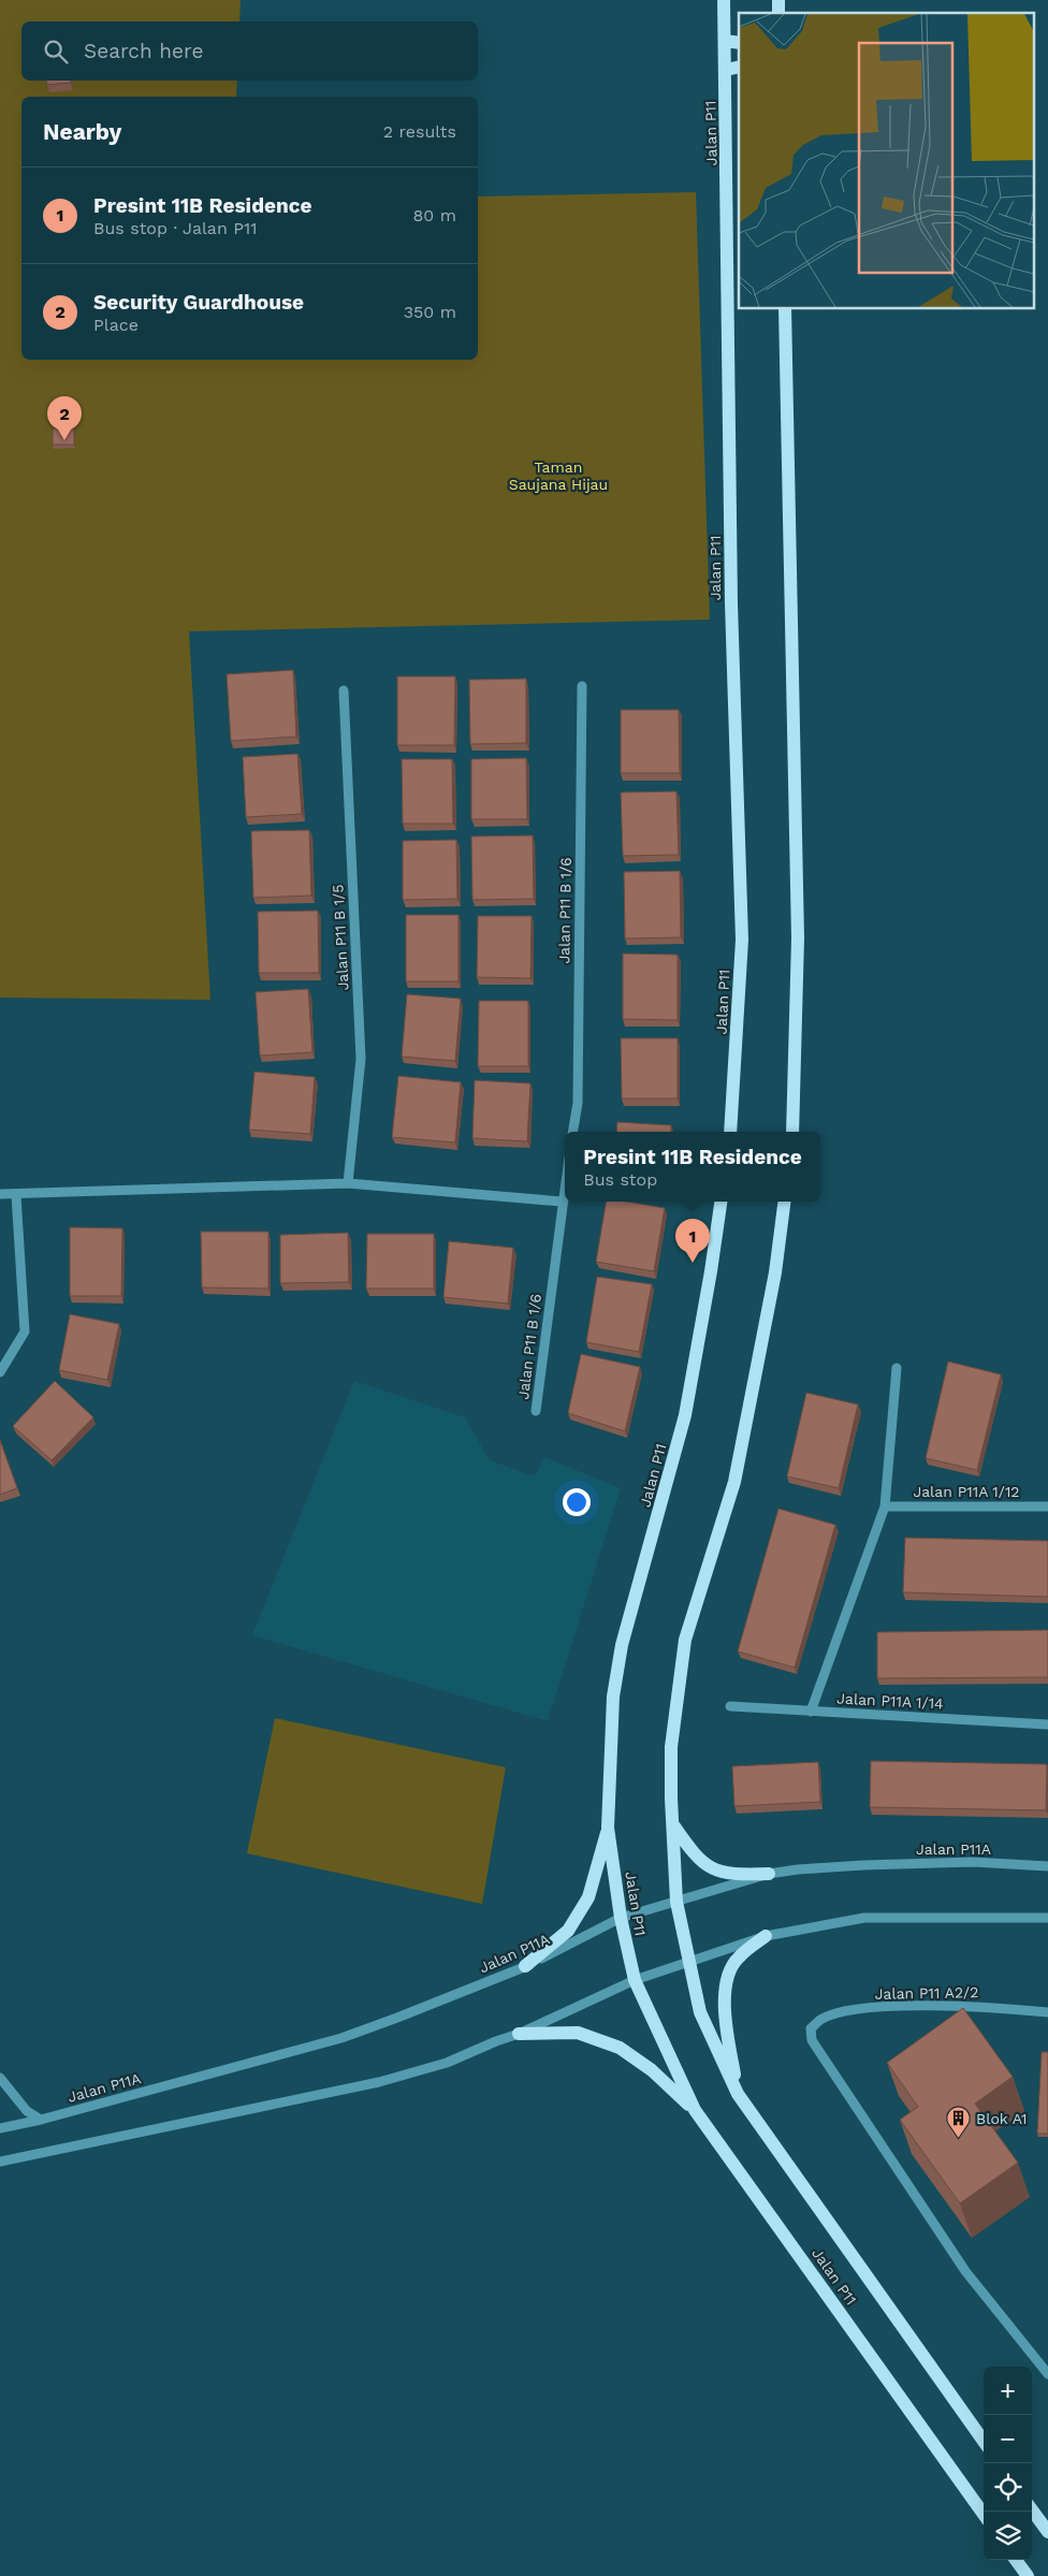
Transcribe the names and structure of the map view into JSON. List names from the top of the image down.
{
  "streets": {
    "main road": ["Jalan P11"],
    "street": [
      "Jalan P11 B 1/6",
      "Jalan P11 B 1/5",
      "Jalan P11A 1/12",
      "Jalan P11A 1/14",
      "Jalan P11A",
      "Jalan P11 A2/2"
    ]
  },
  "crossings": [
    ["Jalan P11", "Jalan P11A"]
  ],
  "parks": ["Taman Saujana Hijau"],
  "places": {
    "building": ["Blok A1"]
  },
  "page": {
    "search": "Search here",
    "heading": ["Nearby", "2 results"],
    "list": [
      {
        "mark": "1",
        "name": "Presint 11B Residence",
        "note": "Bus stop · Jalan P11",
        "value": "80 m"
      },
      {
        "mark": "2",
        "name": "Security Guardhouse",
        "note": "Place",
        "value": "350 m"
      }
    ],
    "pins": ["2", "1"],
    "popup": ["Presint 11B Residence", "Bus stop"],
    "map_buttons": ["+", "−"]
  }
}
